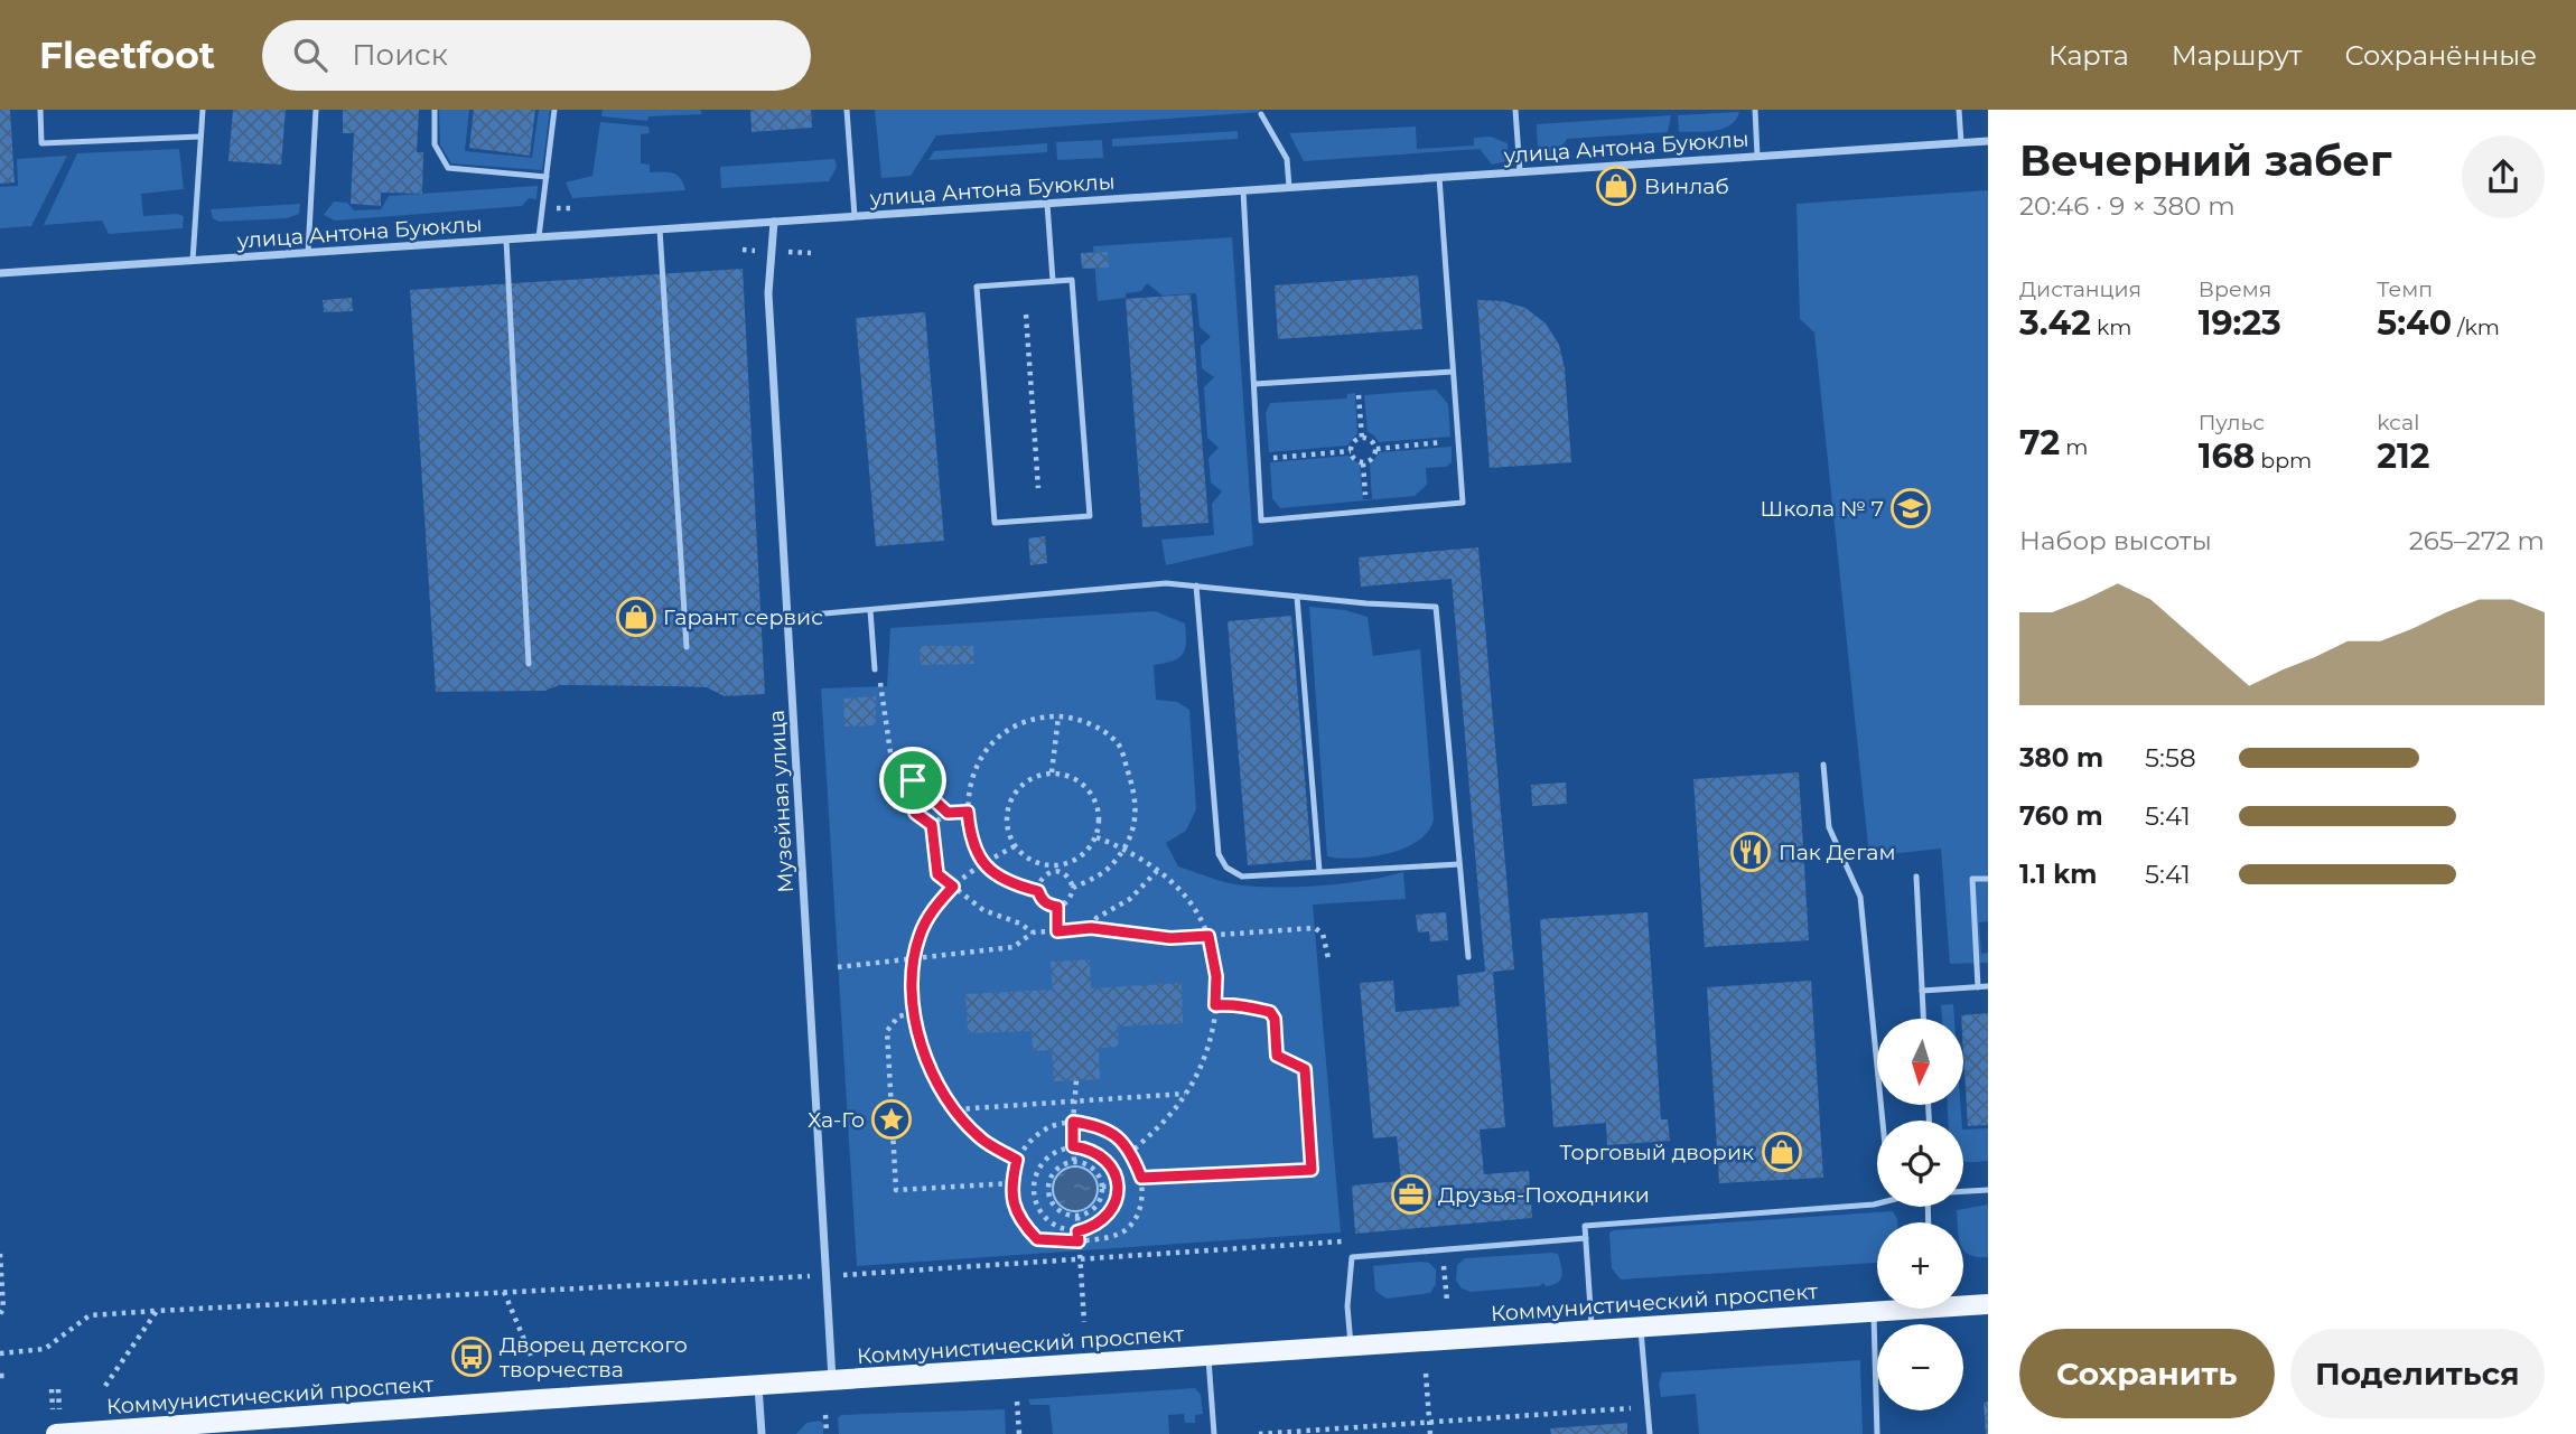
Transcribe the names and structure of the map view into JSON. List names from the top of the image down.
{
  "streets": {
    "main road": ["Коммунистический проспект"],
    "street": ["улица Антона Буюклы", "Музейная улица"]
  },
  "crossings": [
    ["улица Антона Буюклы", "Музейная улица"],
    ["Музейная улица", "Коммунистический проспект"]
  ],
  "places": {
    "shop": ["Винлаб", "Гарант сервис", "Торговый дворик"],
    "school or university": ["Школа № 7"],
    "restaurant": ["Пак Дегам"],
    "place": ["Ха-Го"],
    "office": ["Друзья-Походники"],
    "bus stop": ["Дворец детского творчества"]
  },
  "north": "bottom",
  "page": {
    "header": "Fleetfoot",
    "search": "Поиск",
    "nav": ["Карта", "Маршрут", "Сохранённые"],
    "heading": ["Вечерний забег", "20:46 · 9 × 380 m"],
    "stats": [
      ["Дистанция", "3.42 km"],
      ["Время", "19:23"],
      ["Темп", "5:40 /km"],
      ["72 m"],
      ["Пульс", "168 bpm"],
      ["kcal", "212"]
    ],
    "chart": ["Набор высоты", "265–272 m"],
    "list": [
      {
        "name": "380 m",
        "note": "5:58"
      },
      {
        "name": "760 m",
        "note": "5:41"
      },
      {
        "name": "1.1 km",
        "note": "5:41"
      }
    ],
    "map_buttons": ["+", "−"],
    "buttons": ["Сохранить", "Поделиться"]
  }
}
